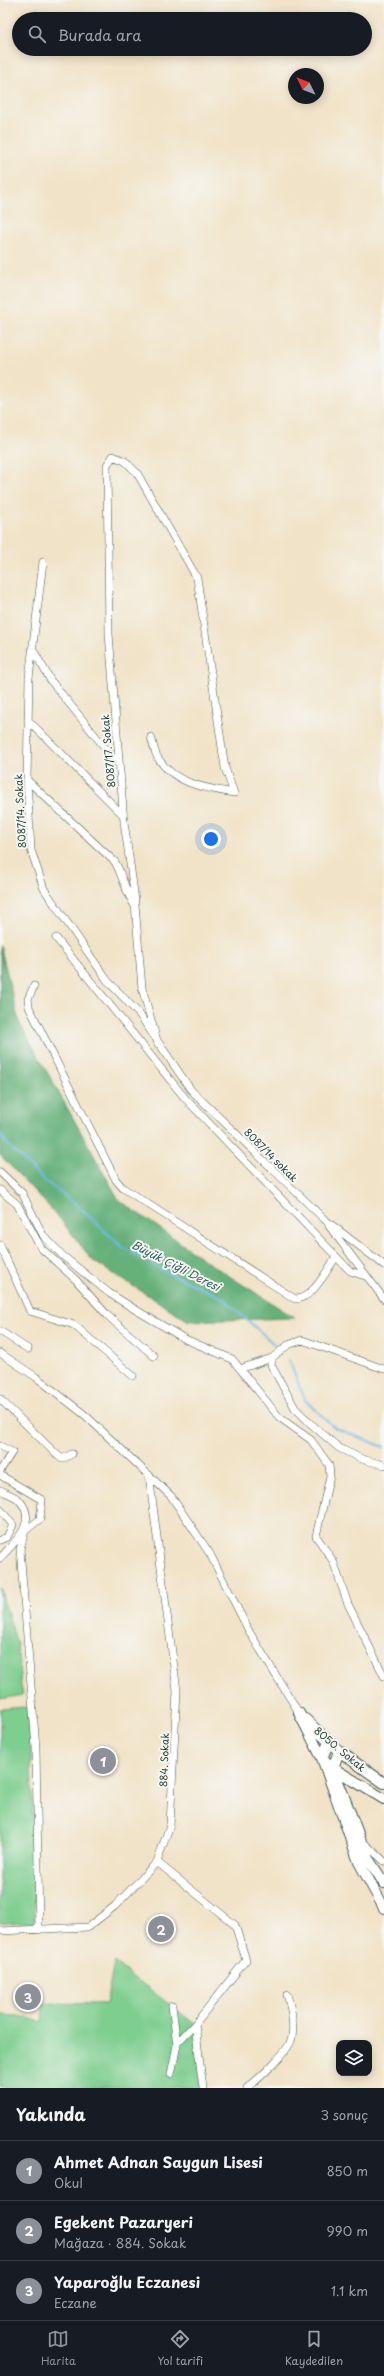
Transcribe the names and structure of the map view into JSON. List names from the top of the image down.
{
  "streets": {
    "street": [
      "8087/17. Sokak",
      "8087/14. Sokak",
      "8087/14 sokak",
      "8050. Sokak",
      "884. Sokak"
    ]
  },
  "crossings": [
    ["8087/17. Sokak", "8087/14. Sokak"],
    ["8087/17. Sokak", "8087/14 sokak"],
    ["8087/14. Sokak", "8087/14 sokak"]
  ],
  "water": ["Büyük Çiğli Deresi"],
  "north": "top left",
  "page": {
    "search": "Burada ara",
    "pins": ["1", "2", "3"],
    "heading": ["Yakında", "3 sonuç"],
    "list": [
      {
        "mark": "1",
        "name": "Ahmet Adnan Saygun Lisesi",
        "note": "Okul",
        "value": "850 m"
      },
      {
        "mark": "2",
        "name": "Egekent Pazaryeri",
        "note": "Mağaza · 884. Sokak",
        "value": "990 m"
      },
      {
        "mark": "3",
        "name": "Yaparoğlu Eczanesi",
        "note": "Eczane",
        "value": "1.1 km"
      }
    ],
    "nav": ["Harita", "Yol tarifi", "Kaydedilen"]
  }
}
